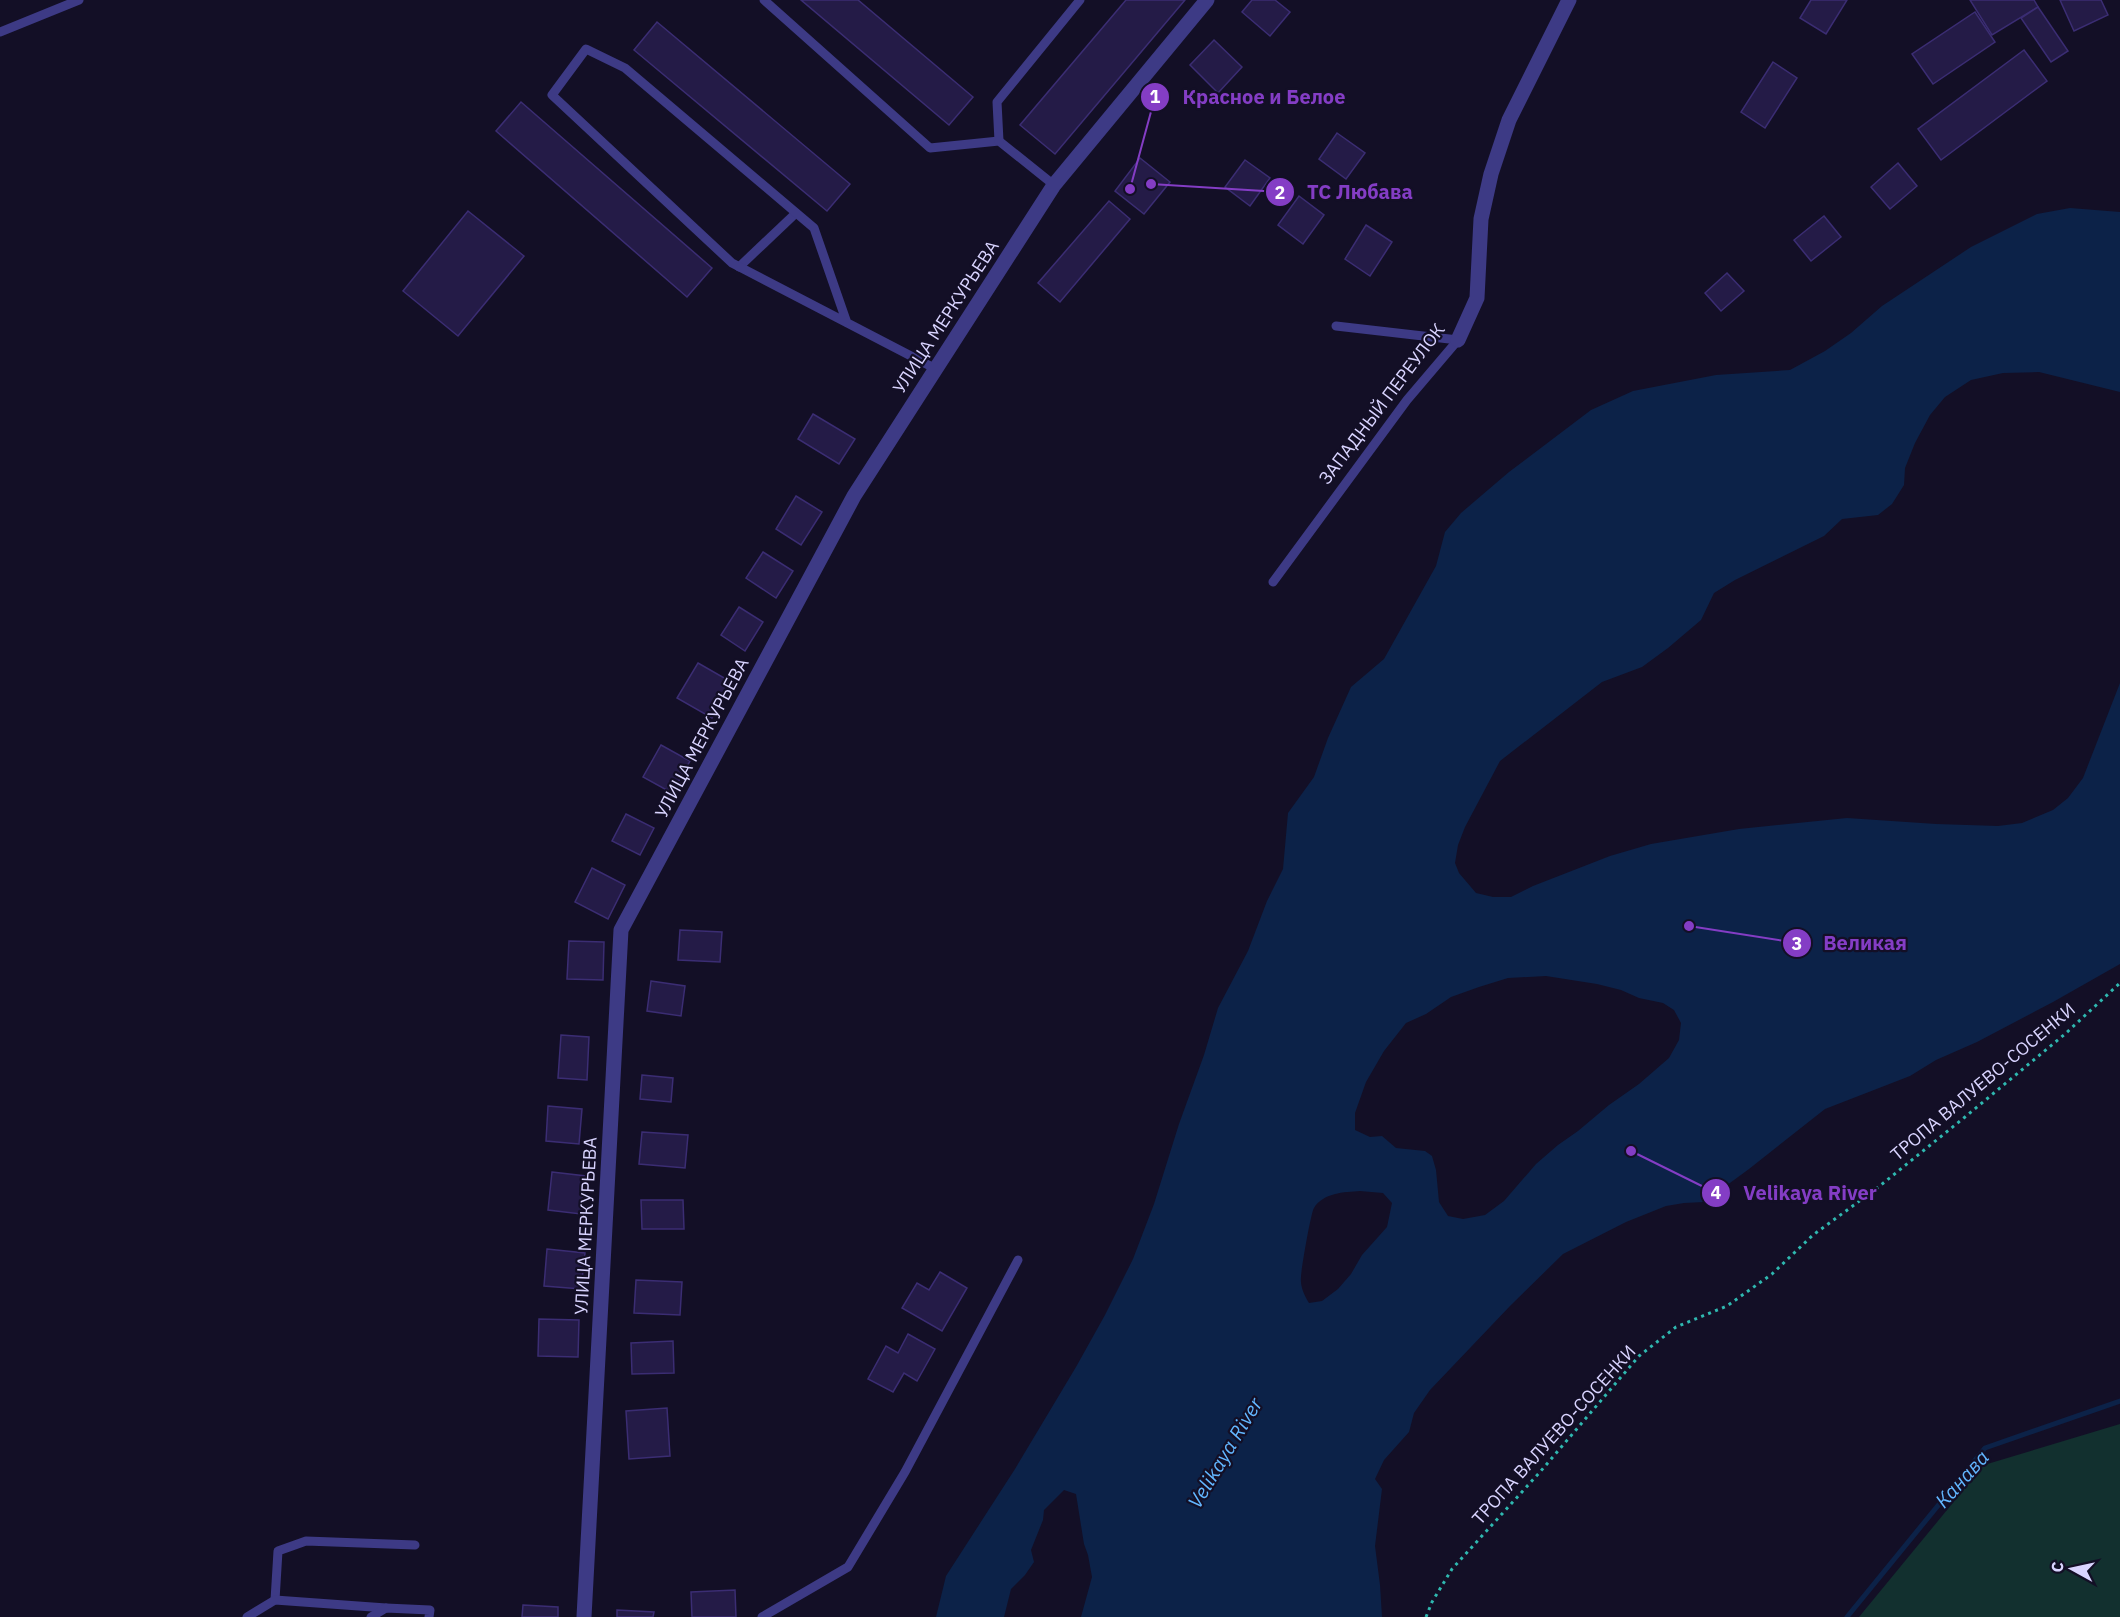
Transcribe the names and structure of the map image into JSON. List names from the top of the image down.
{
  "streets": {
    "street": ["УЛИЦА МЕРКУРЬЕВА", "ЗАПАДНЫЙ ПЕРЕУЛОК"],
    "path": ["ТРОПА ВАЛУЕВО-СОСЕНКИ"]
  },
  "water": ["Velikaya River", "Канава"],
  "places": [
    "ТС Любава",
    "Красное и Белое",
    "Великая",
    "Velikaya River"
  ],
  "north": "left"
}
